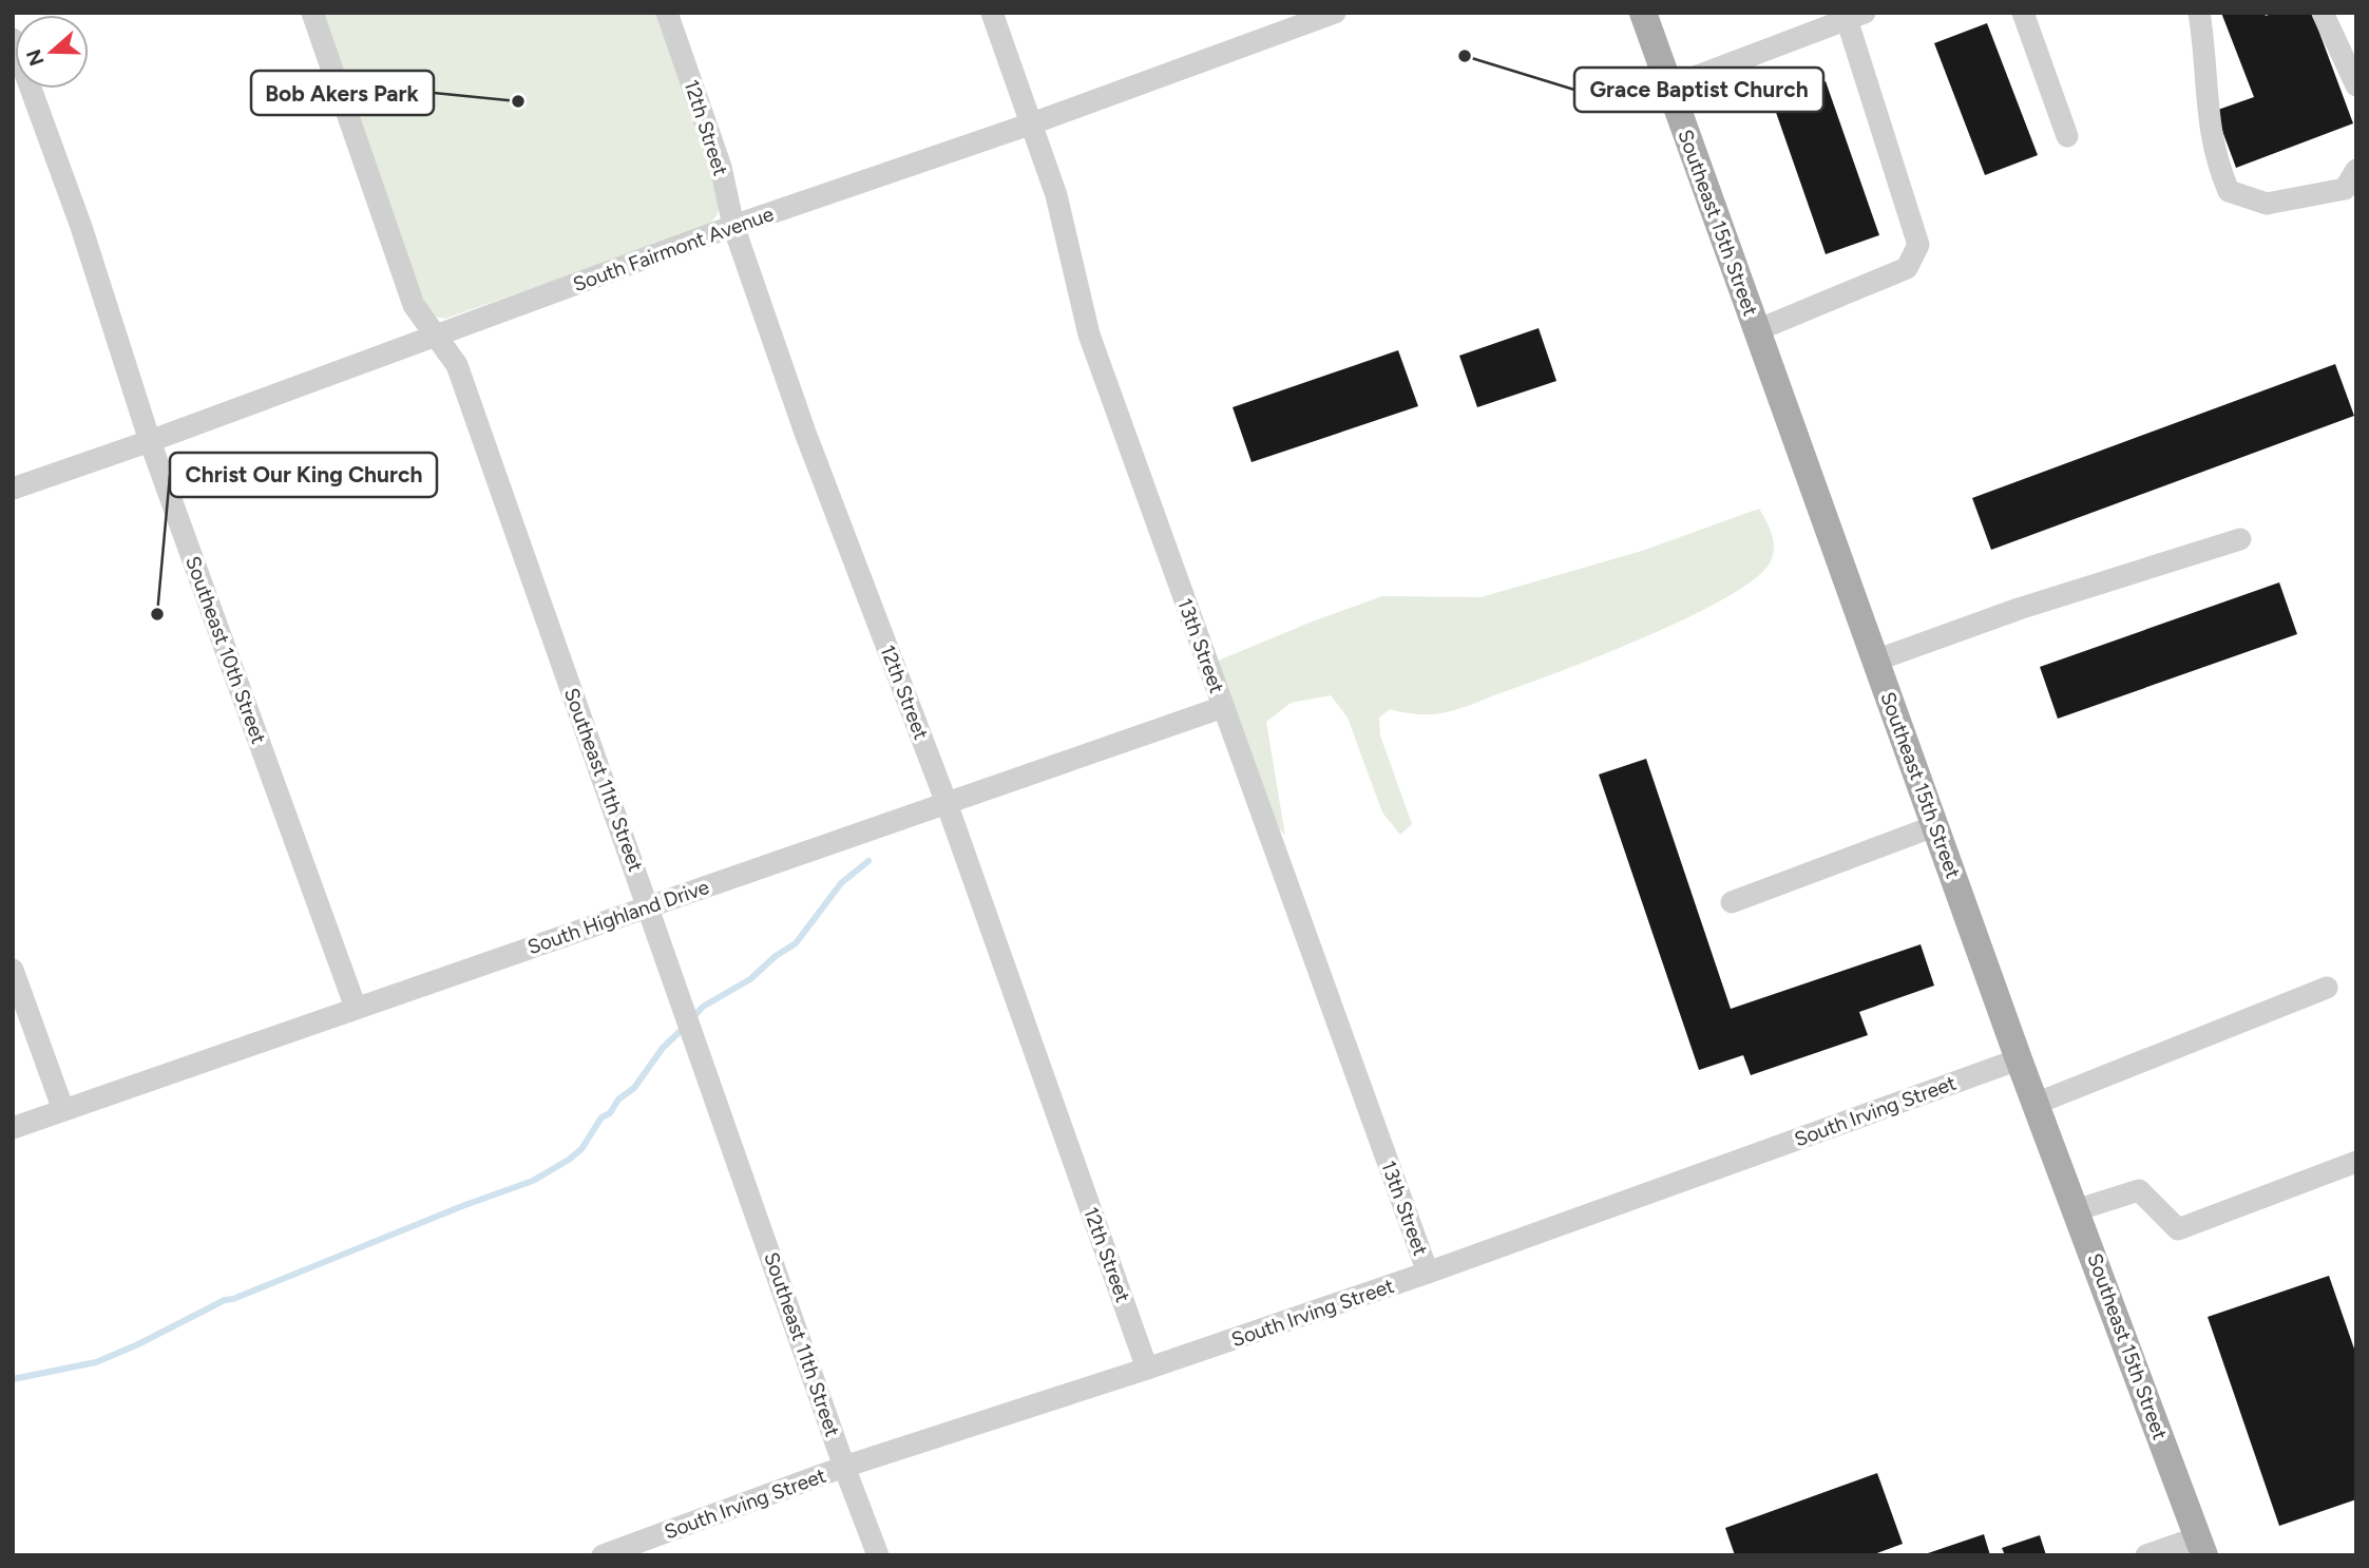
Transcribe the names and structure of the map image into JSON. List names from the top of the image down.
{
  "streets": {
    "main road": ["Southeast 15th Street"],
    "street": [
      "12th Street",
      "South Fairmont Avenue",
      "13th Street",
      "Southeast 10th Street",
      "Southeast 11th Street",
      "South Highland Drive",
      "South Irving Street"
    ]
  },
  "crossings": [
    ["12th Street", "South Fairmont Avenue"],
    ["12th Street", "South Highland Drive"],
    ["12th Street", "South Irving Street"],
    ["Southeast 15th Street", "South Irving Street"],
    ["South Fairmont Avenue", "13th Street"],
    ["South Fairmont Avenue", "Southeast 10th Street"],
    ["South Fairmont Avenue", "Southeast 11th Street"],
    ["13th Street", "South Highland Drive"],
    ["13th Street", "South Irving Street"],
    ["Southeast 10th Street", "South Highland Drive"],
    ["Southeast 11th Street", "South Highland Drive"],
    ["Southeast 11th Street", "South Irving Street"]
  ],
  "places": ["Grace Baptist Church", "Bob Akers Park", "Christ Our King Church"],
  "north": "left"
}
